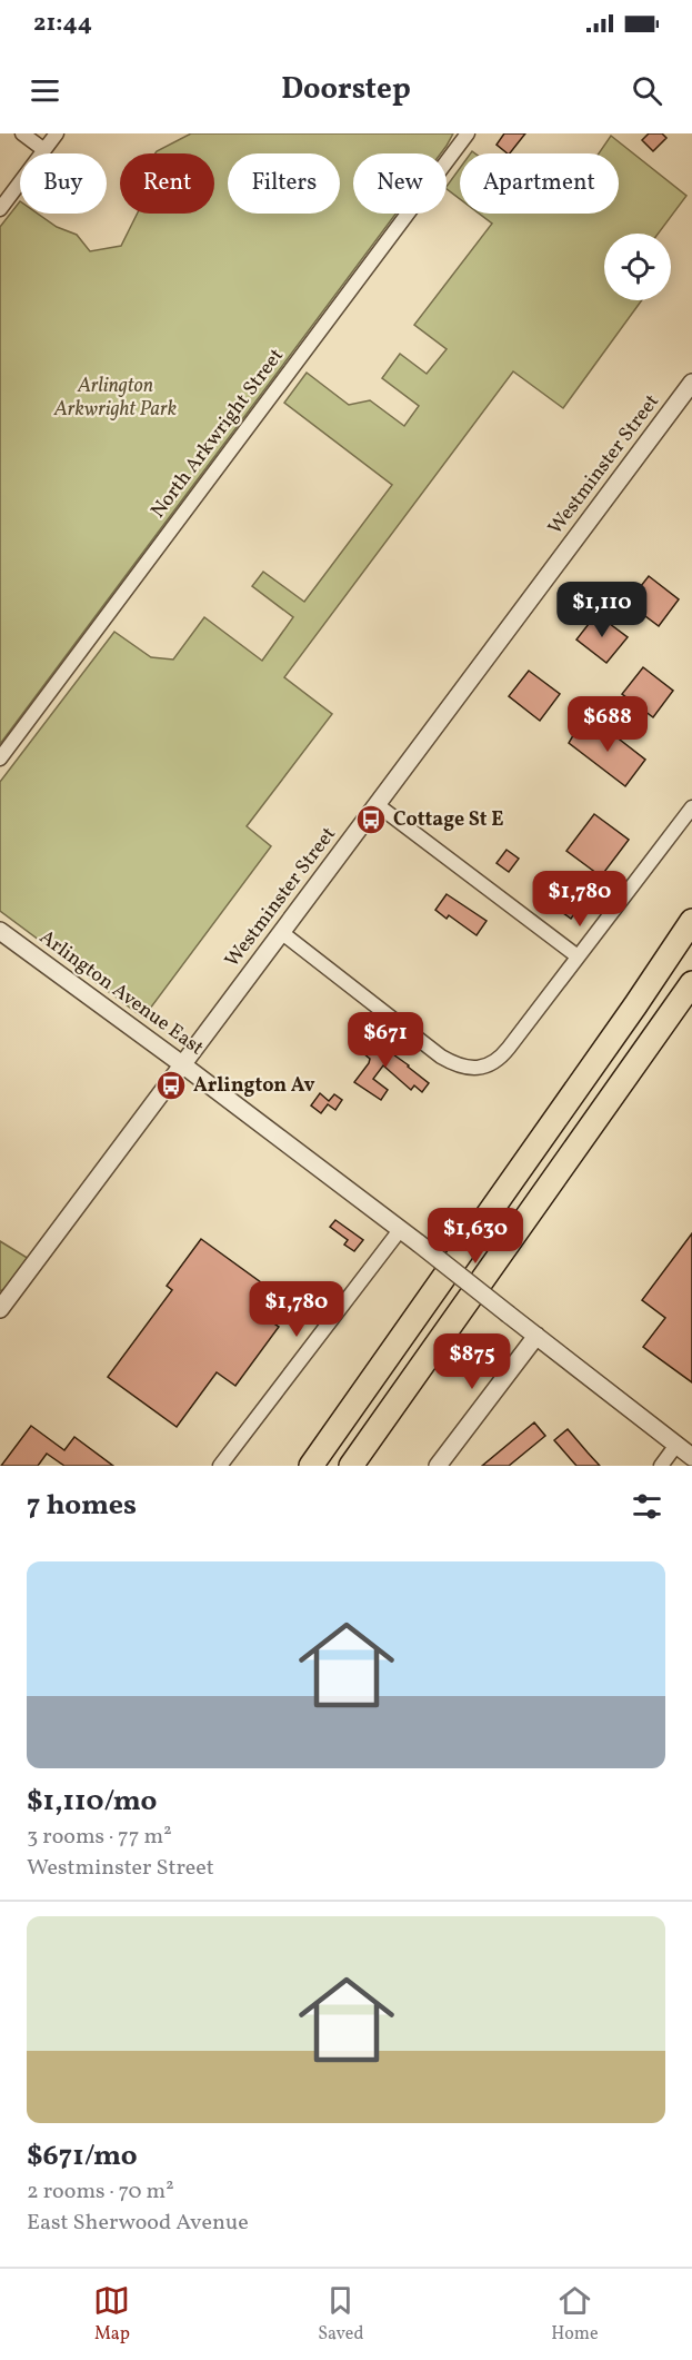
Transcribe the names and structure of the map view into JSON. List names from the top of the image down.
{
  "streets": {
    "street": ["North Arkwright Street", "Westminster Street", "Arlington Avenue East"]
  },
  "crossings": [
    ["Westminster Street", "Arlington Avenue East"]
  ],
  "parks": ["Arlington Arkwright Park"],
  "places": {
    "bus stop": ["Cottage St E", "Arlington Av"]
  },
  "page": {
    "status": "21:44",
    "header": "Doorstep",
    "chip": [
      "Buy",
      "Rent",
      "Filters",
      "New",
      "Apartment"
    ],
    "price": [
      "$1,110",
      "$688",
      "$1,780",
      "$671",
      "$1,630",
      "$1,780",
      "$875"
    ],
    "heading": "7 homes",
    "list": [
      {
        "name": "$1,110/mo",
        "note": "3 rooms · 77 m² · Westminster Street"
      },
      {
        "name": "$671/mo",
        "note": "2 rooms · 70 m² · East Sherwood Avenue"
      }
    ],
    "tabs": ["Map", "Saved", "Home"]
  }
}
